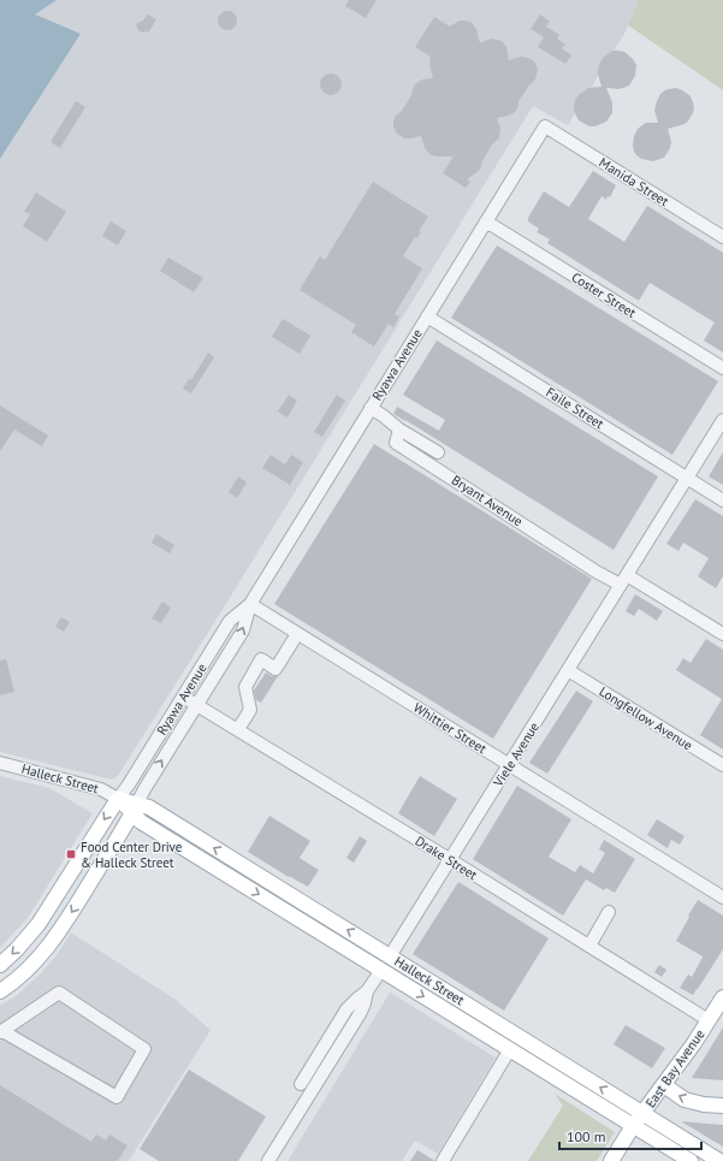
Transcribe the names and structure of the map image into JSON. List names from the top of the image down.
{
  "streets": {
    "main road": ["Viele Avenue", "Halleck Street", "East Bay Avenue"],
    "street": [
      "Manida Street",
      "Coster Street",
      "Ryawa Avenue",
      "Faile Street",
      "Bryant Avenue",
      "Longfellow Avenue",
      "Whittier Street",
      "Drake Street"
    ]
  },
  "crossings": [
    ["Manida Street", "Ryawa Avenue"],
    ["Coster Street", "Ryawa Avenue"],
    ["Ryawa Avenue", "Faile Street"],
    ["Ryawa Avenue", "Whittier Street"],
    ["Ryawa Avenue", "Halleck Street"],
    ["Ryawa Avenue", "Drake Street"],
    ["Faile Street", "Viele Avenue"],
    ["Bryant Avenue", "Viele Avenue"],
    ["Longfellow Avenue", "Viele Avenue"],
    ["Whittier Street", "Viele Avenue"],
    ["Viele Avenue", "Halleck Street"],
    ["Viele Avenue", "Drake Street"],
    ["Halleck Street", "East Bay Avenue"],
    ["Drake Street", "East Bay Avenue"]
  ],
  "places": {
    "transit": ["Food Center Drive & Halleck Street"]
  },
  "scale_bar": "100 m"
}
